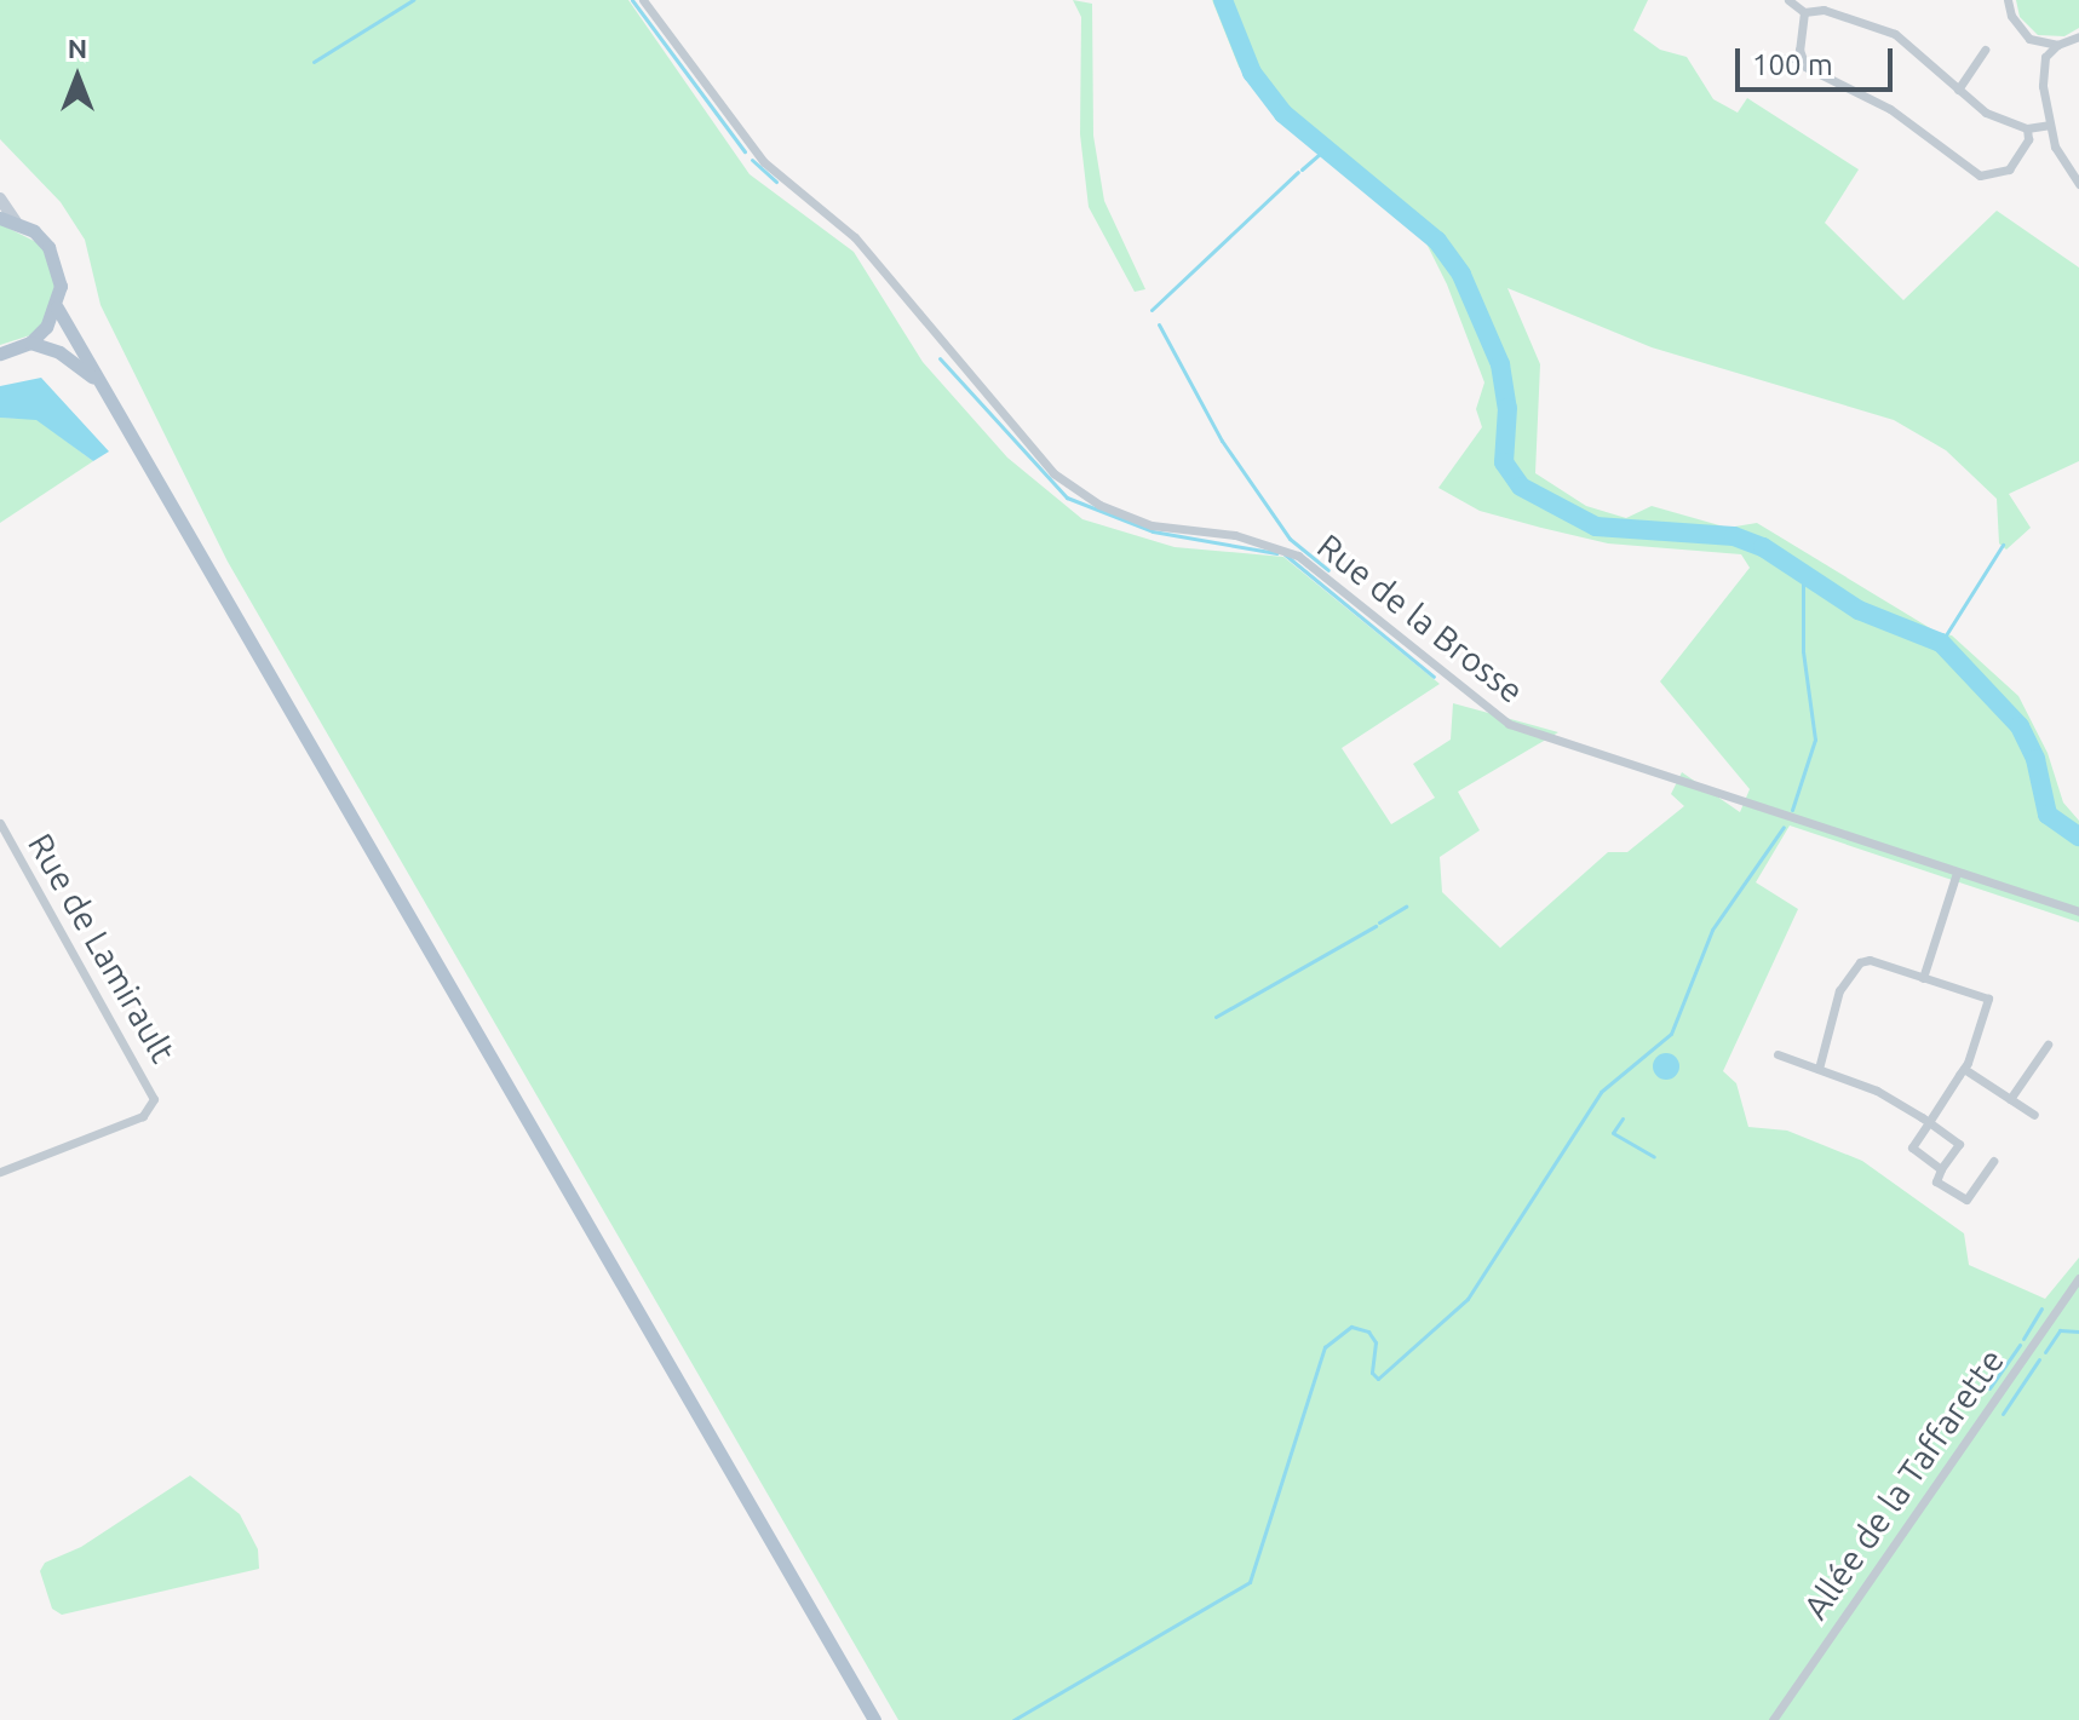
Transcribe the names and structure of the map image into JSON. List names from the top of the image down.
{
  "streets": {
    "street": ["Rue de la Brosse", "Rue de Lamirault", "Allée de la Taffarette"]
  },
  "scale_bar": "100 m",
  "north": "top"
}
